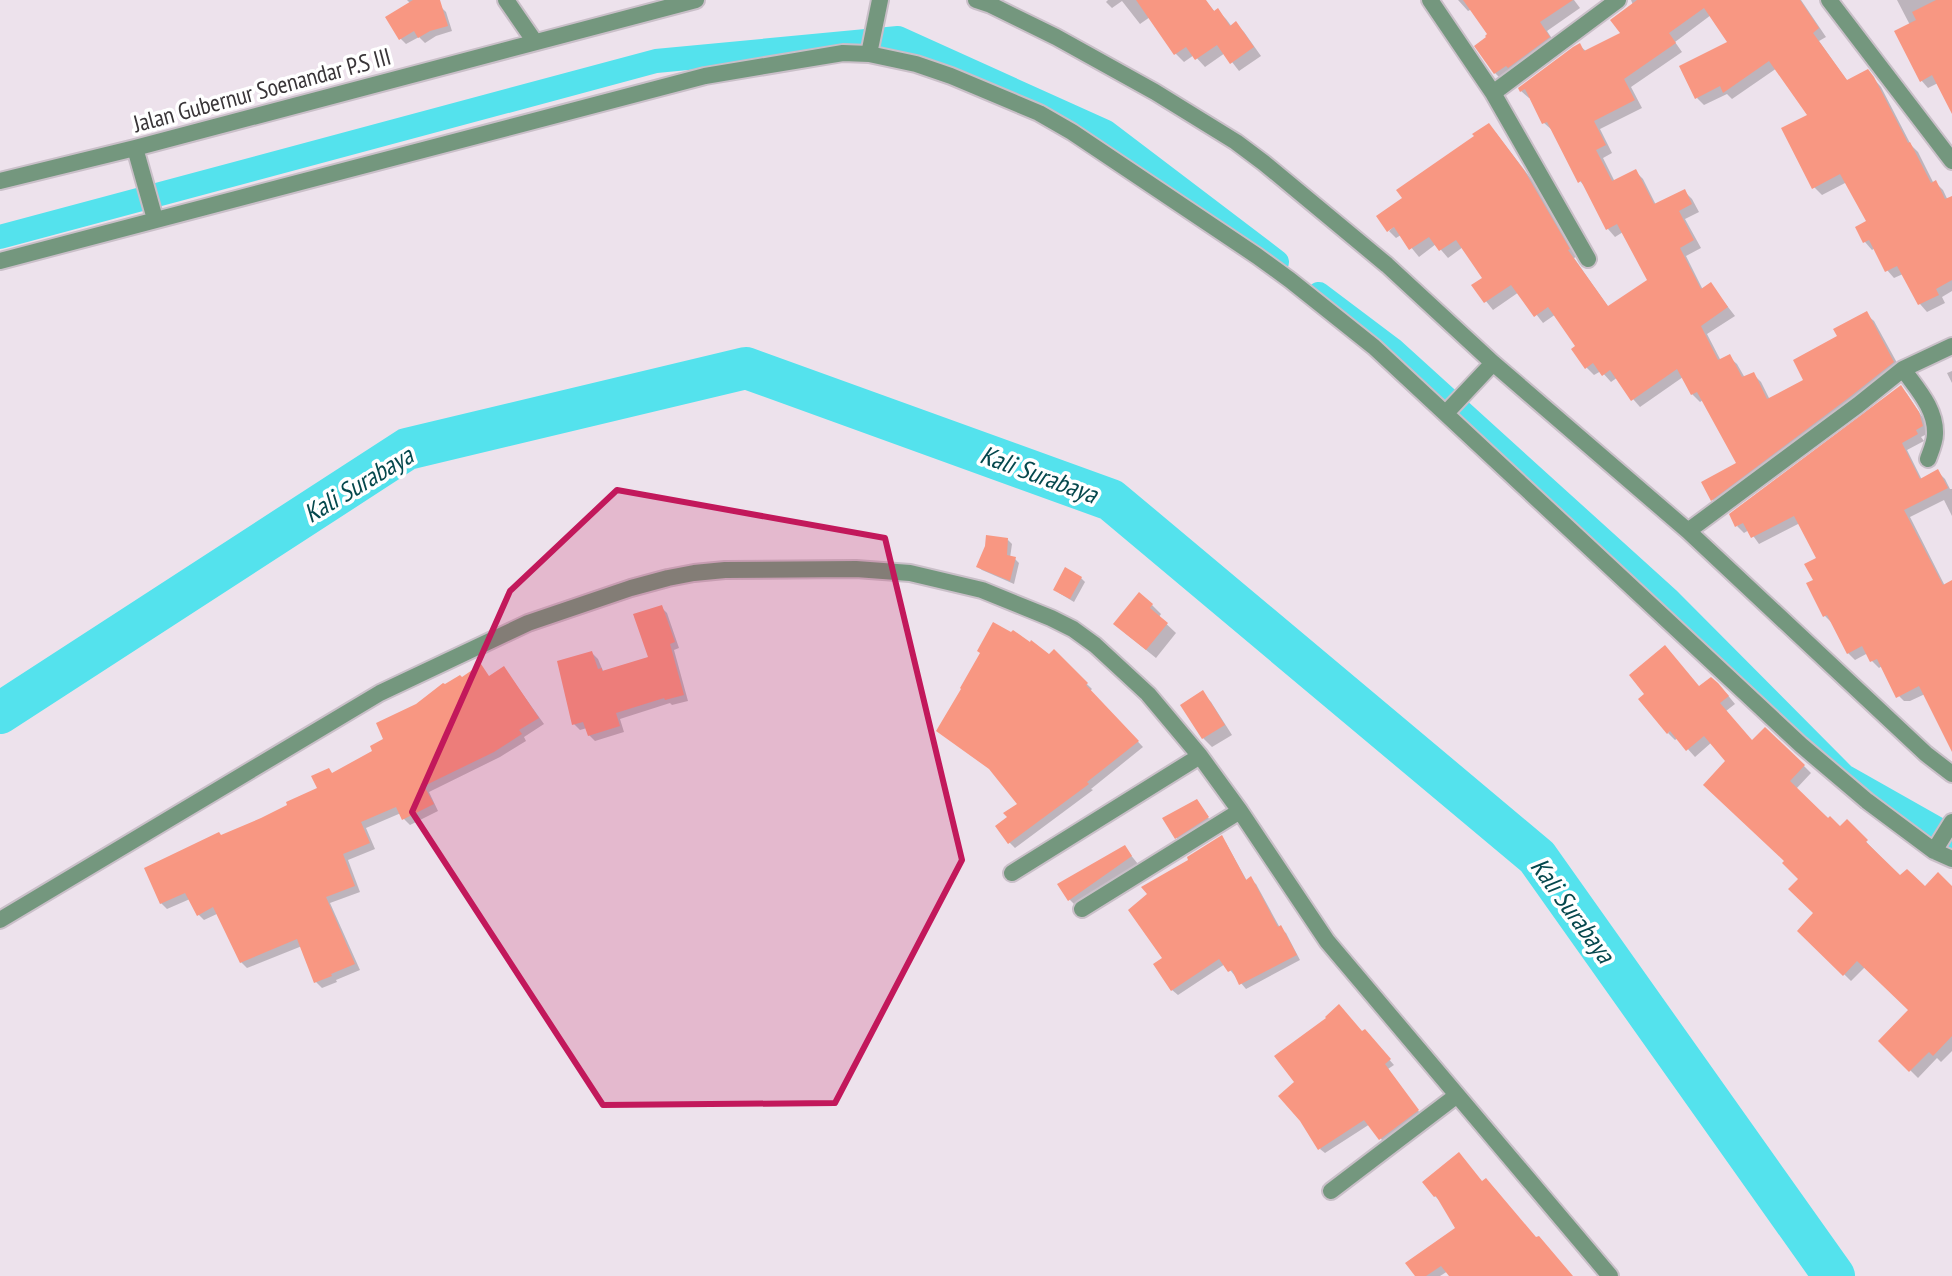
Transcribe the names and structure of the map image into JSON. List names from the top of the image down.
{
  "streets": {
    "street": ["Jalan Gubernur Soenandar P.S III"]
  },
  "water": ["Kali Surabaya"]
}
